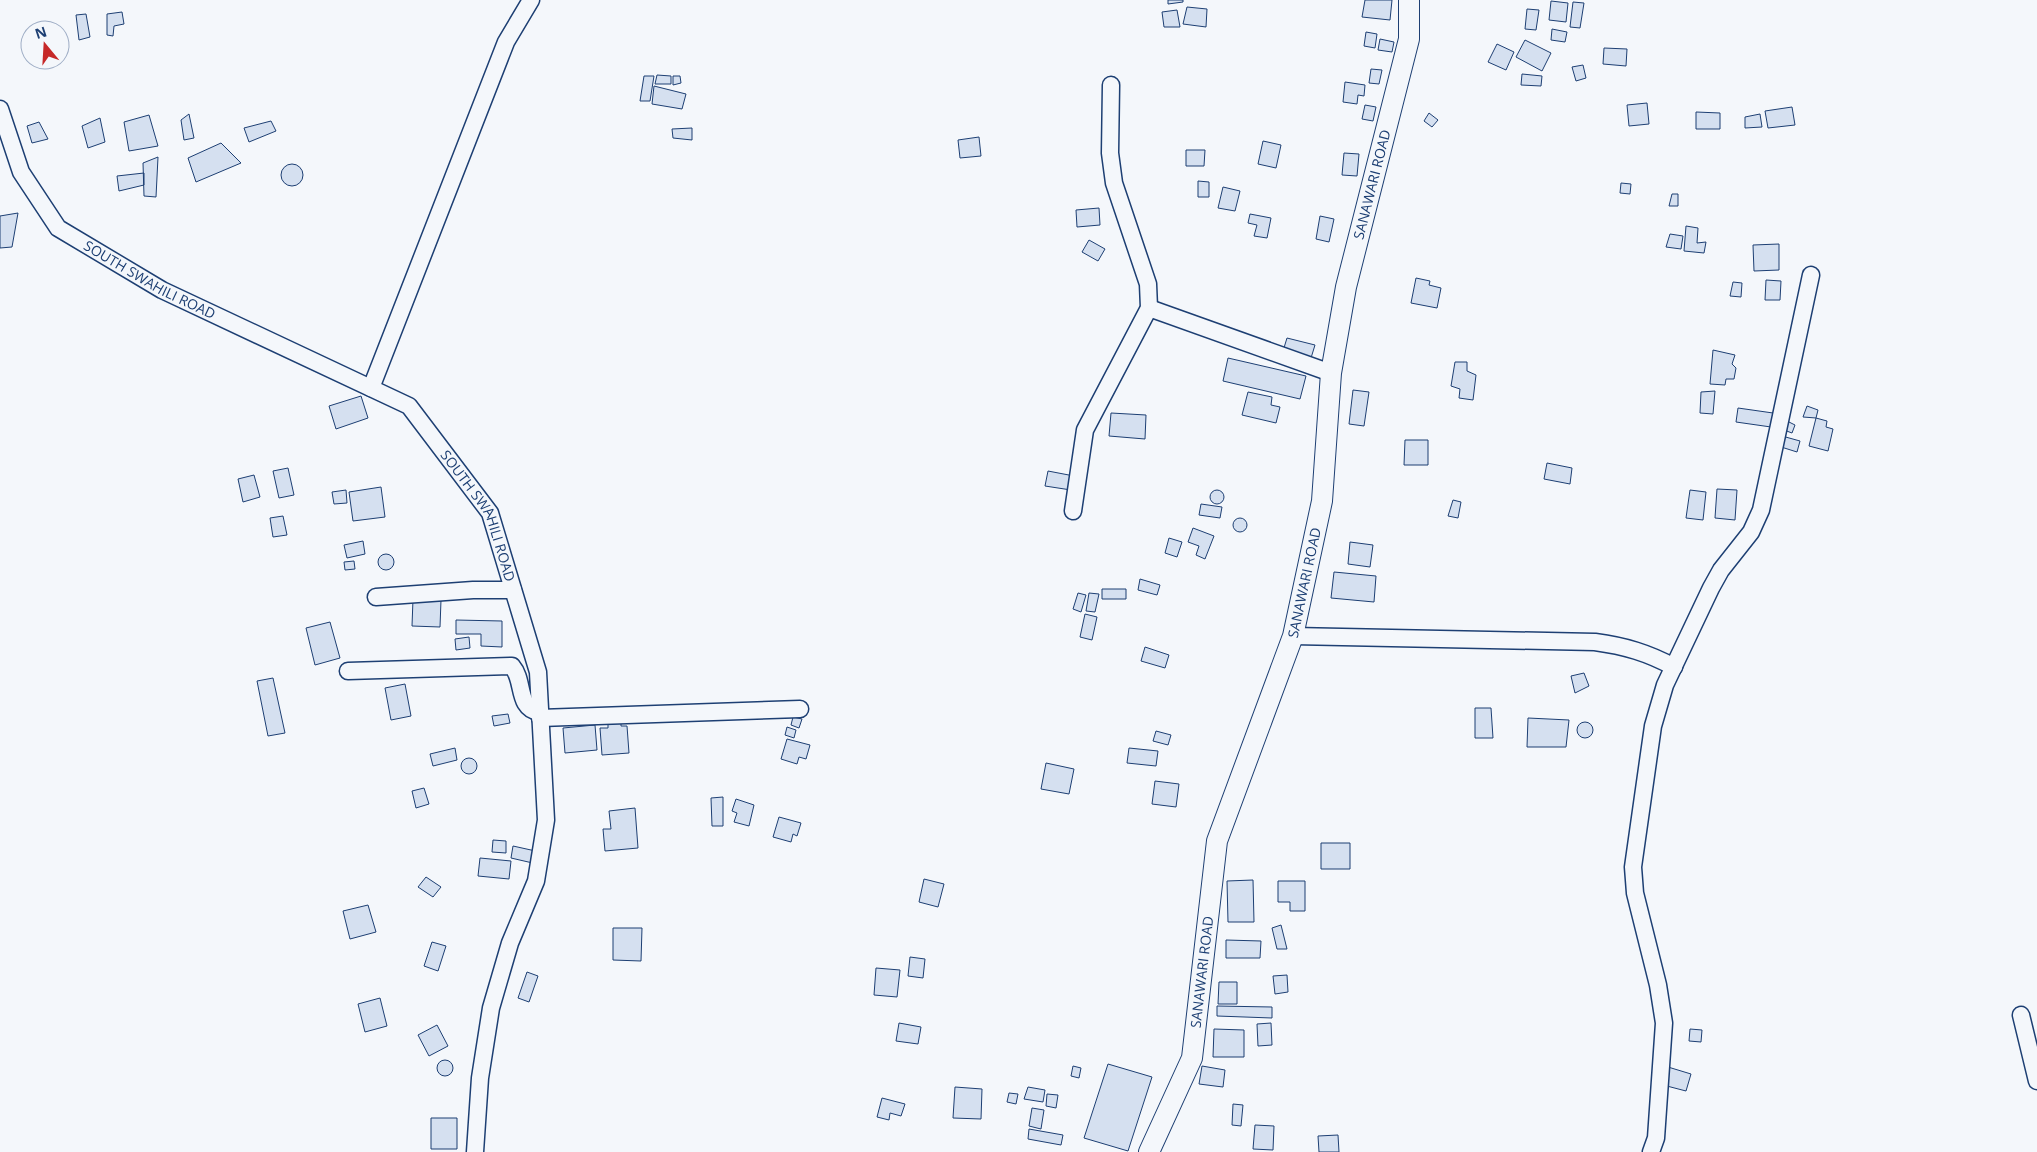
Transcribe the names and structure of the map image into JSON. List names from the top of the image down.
{
  "streets": {
    "street": ["SANAWARI ROAD", "SOUTH SWAHILI ROAD"]
  },
  "north": "top"
}
